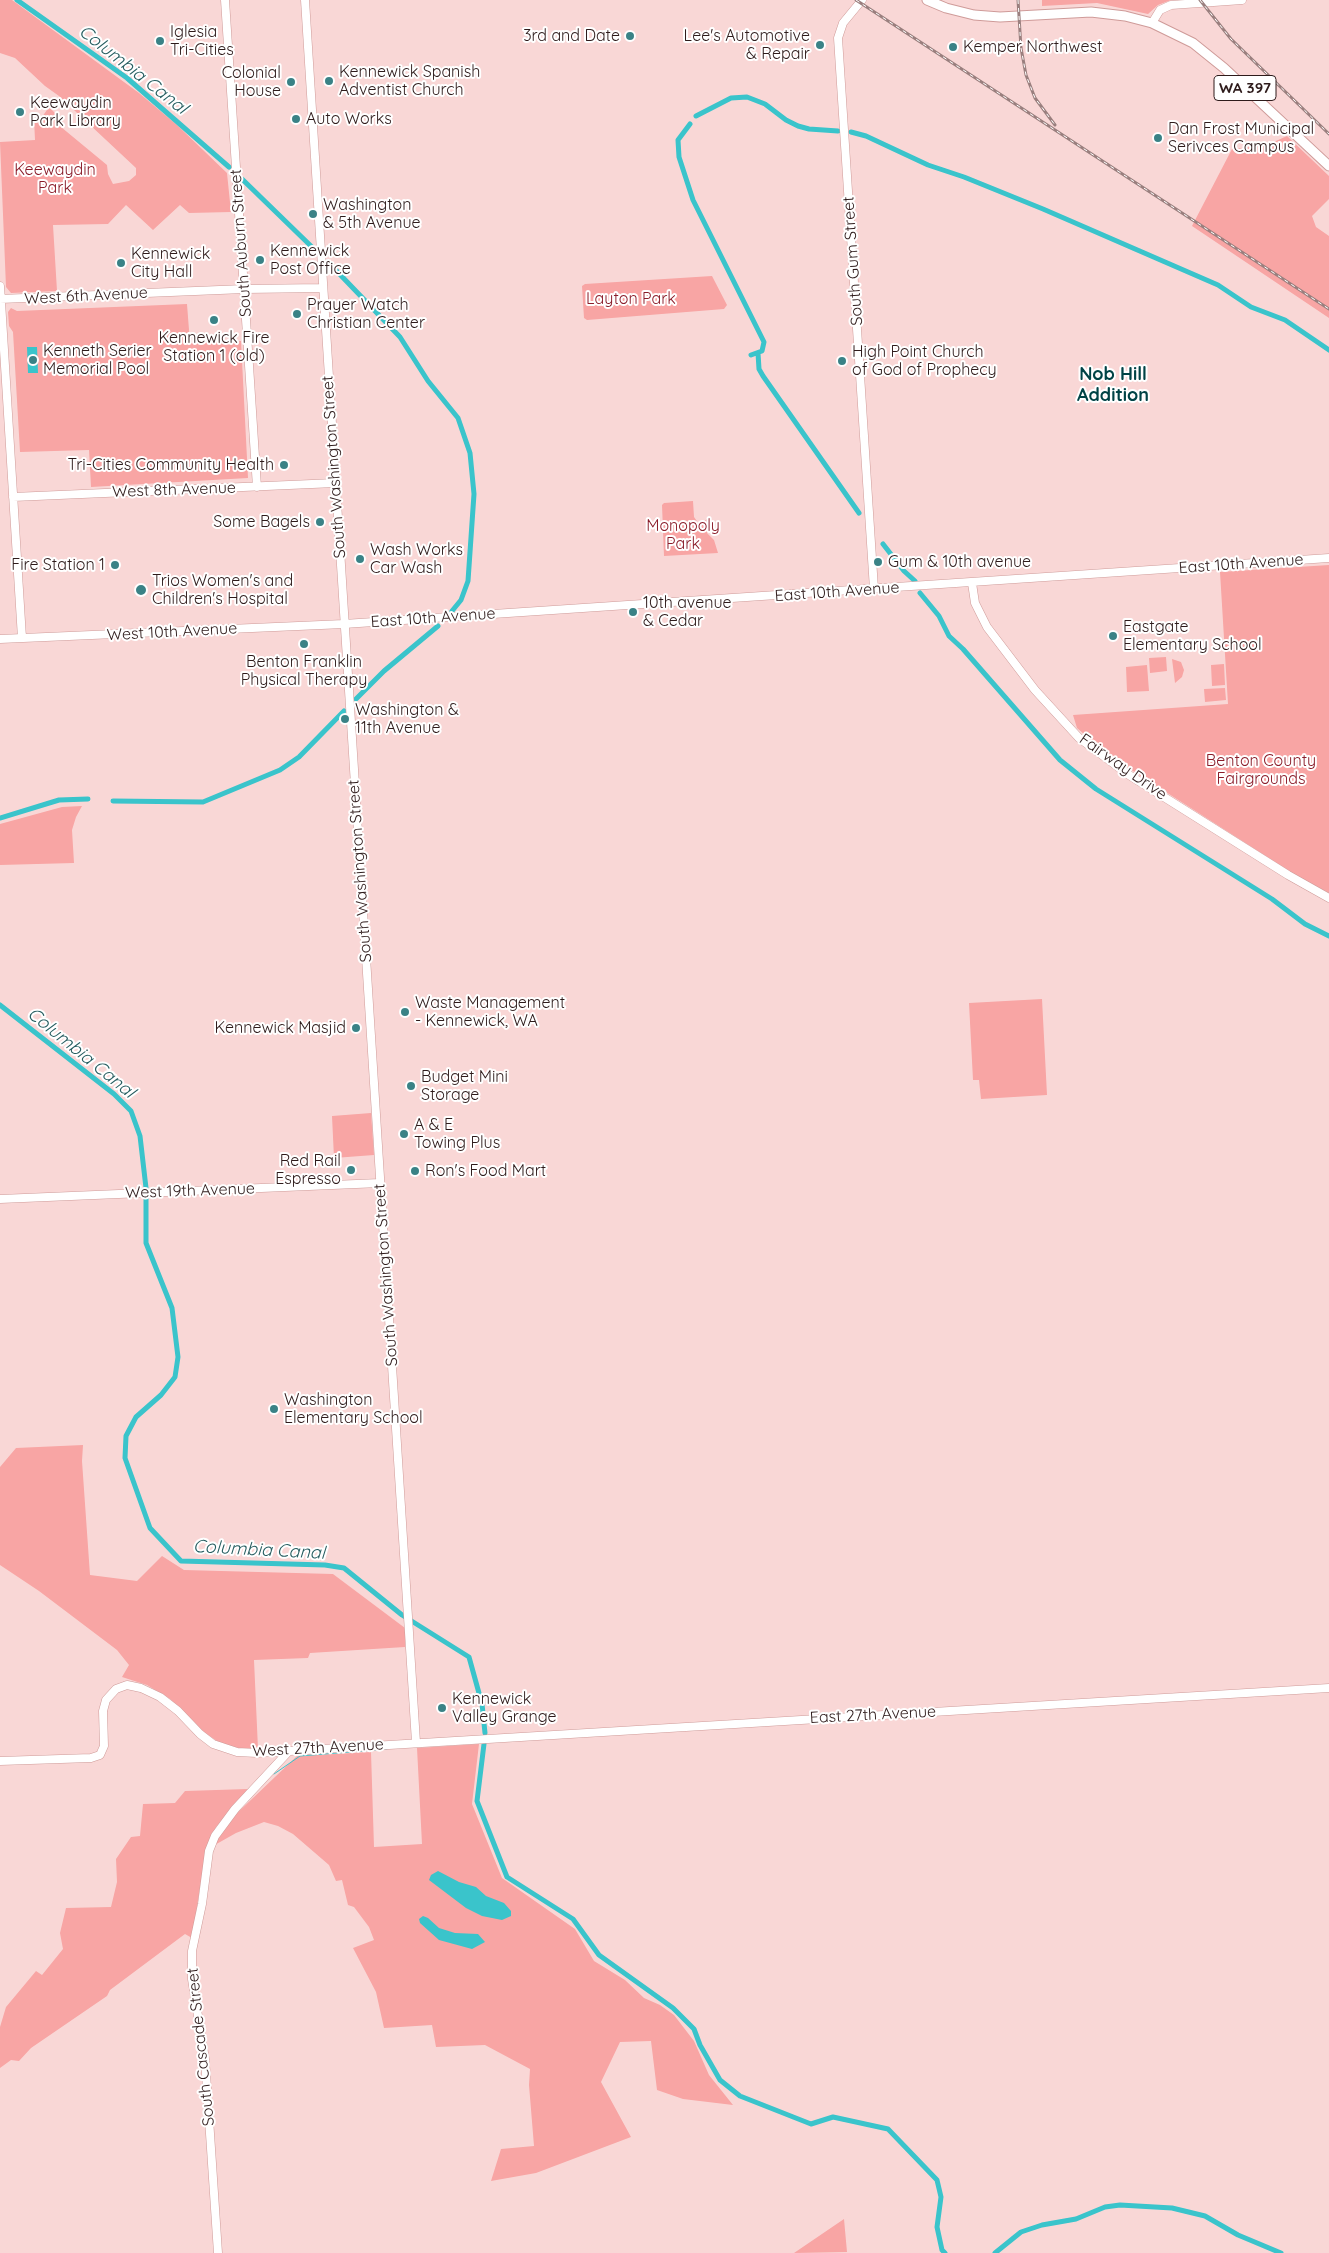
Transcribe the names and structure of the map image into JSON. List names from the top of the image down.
{
  "streets": {
    "main road": [
      "WA 397",
      "South Auburn Street",
      "South Gum Street",
      "West 6th Avenue",
      "South Washington Street",
      "West 8th Avenue",
      "East 10th Avenue",
      "West 10th Avenue",
      "Fairway Drive",
      "West 19th Avenue",
      "East 27th Avenue",
      "West 27th Avenue",
      "South Cascade Street"
    ]
  },
  "crossings": [
    ["South Auburn Street", "West 6th Avenue"],
    ["South Auburn Street", "West 8th Avenue"],
    ["South Gum Street", "East 10th Avenue"],
    ["West 6th Avenue", "South Washington Street"],
    ["South Washington Street", "West 8th Avenue"],
    ["South Washington Street", "East 10th Avenue"],
    ["South Washington Street", "West 10th Avenue"],
    ["South Washington Street", "West 19th Avenue"],
    ["South Washington Street", "East 27th Avenue"],
    ["South Washington Street", "West 27th Avenue"],
    ["East 10th Avenue", "West 10th Avenue"],
    ["East 10th Avenue", "Fairway Drive"],
    ["East 27th Avenue", "West 27th Avenue"],
    ["West 27th Avenue", "South Cascade Street"]
  ],
  "districts": ["Nob Hill Addition"],
  "water": ["Columbia Canal"],
  "parks": [
    "Keewaydin Park",
    "Layton Park",
    "Monopoly Park",
    "Benton County Fairgrounds"
  ],
  "places": [
    "3rd and Date",
    "Iglesia Tri-Cities",
    "Lee's Automotive & Repair",
    "Kemper Northwest",
    "Kennewick Spanish Adventist Church",
    "Colonial House",
    "Keewaydin Park Library",
    "Auto Works",
    "Dan Frost Municipal Serivces Campus",
    "Washington & 5th Avenue",
    "Kennewick Post Office",
    "Kennewick City Hall",
    "Prayer Watch Christian Center",
    "Kennewick Fire Station 1 (old)",
    "Kenneth Serier Memorial Pool",
    "High Point Church of God of Prophecy",
    "Tri-Cities Community Health",
    "Some Bagels",
    "Wash Works Car Wash",
    "Gum & 10th avenue",
    "Fire Station 1",
    "Trios Women's and Children's Hospital",
    "10th avenue & Cedar",
    "Eastgate Elementary School",
    "Benton Franklin Physical Therapy",
    "Washington & 11th Avenue",
    "Waste Management - Kennewick, WA",
    "Kennewick Masjid",
    "Budget Mini Storage",
    "A & E Towing Plus",
    "Red Rail Espresso",
    "Ron's Food Mart",
    "Washington Elementary School",
    "Kennewick Valley Grange"
  ]
}
